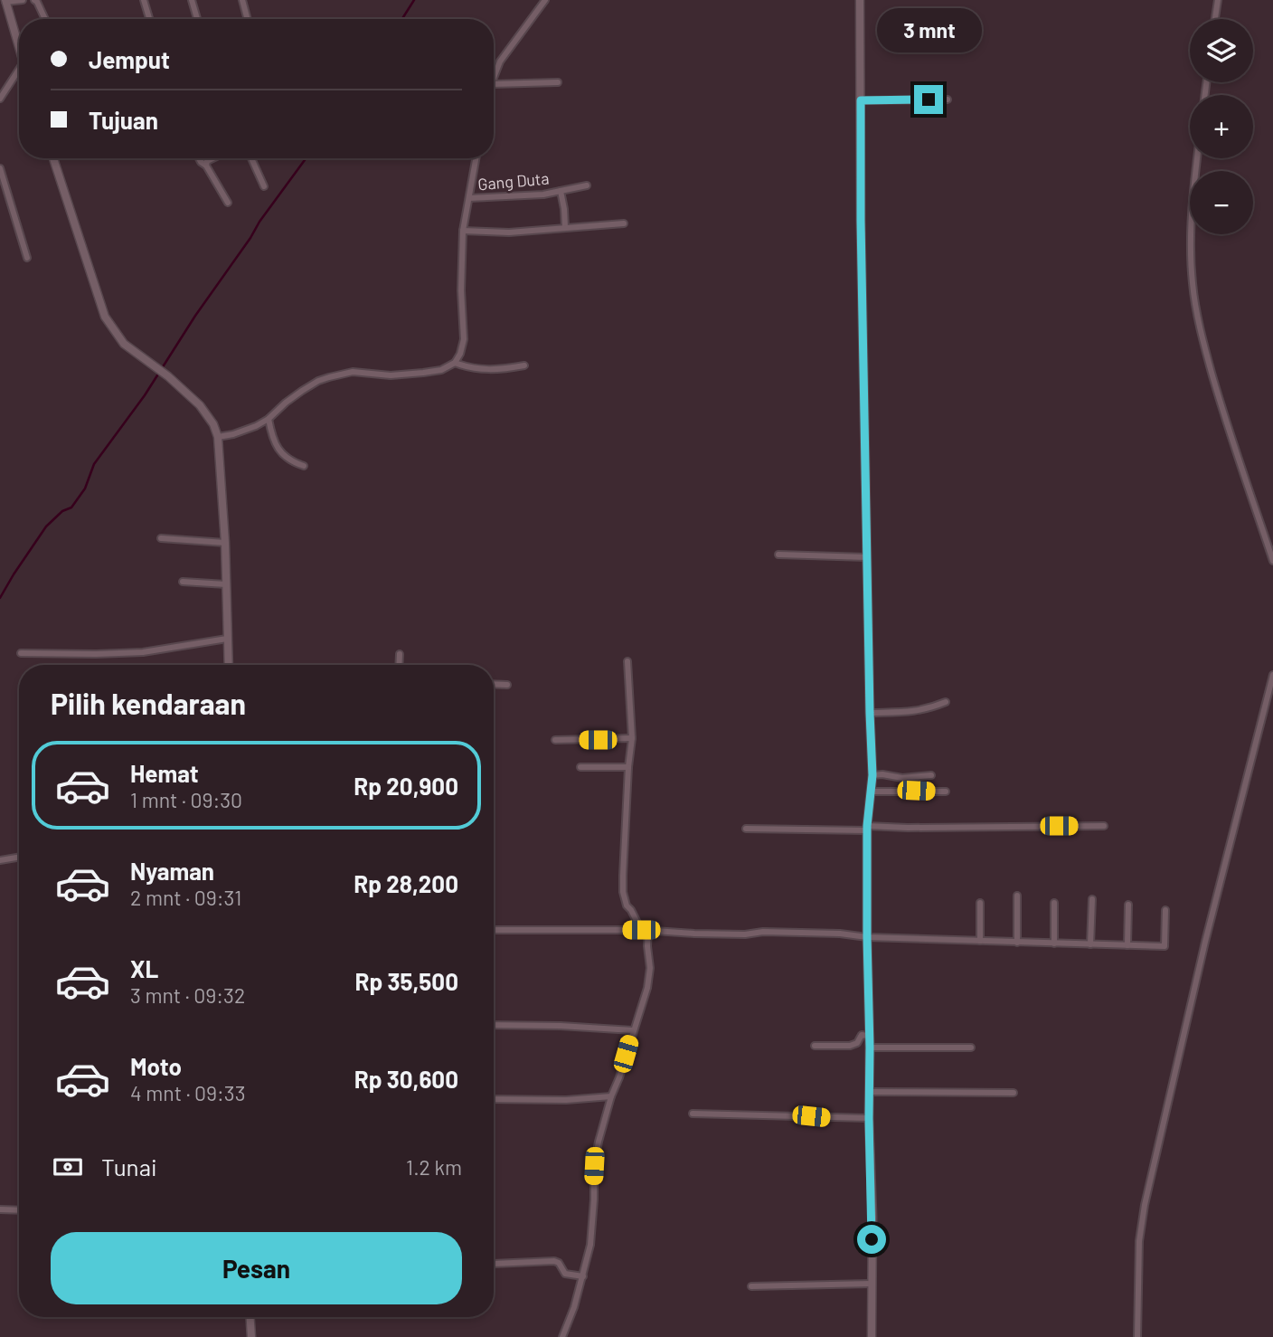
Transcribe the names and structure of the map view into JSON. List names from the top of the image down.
{
  "streets": {
    "street": ["Gang Duta"]
  },
  "page": {
    "bubble": "3 mnt",
    "map_buttons": ["+", "−"],
    "banner": ["Jemput", "Tujuan"],
    "heading": "Pilih kendaraan",
    "list": [
      {
        "name": "Hemat",
        "note": "1 mnt · 09:30",
        "value": "Rp 20,900"
      },
      {
        "name": "Nyaman",
        "note": "2 mnt · 09:31",
        "value": "Rp 28,200"
      },
      {
        "name": "XL",
        "note": "3 mnt · 09:32",
        "value": "Rp 35,500"
      },
      {
        "name": "Moto",
        "note": "4 mnt · 09:33",
        "value": "Rp 30,600"
      }
    ],
    "pay": ["Tunai", "1.2 km"],
    "buttons": "Pesan"
  }
}
